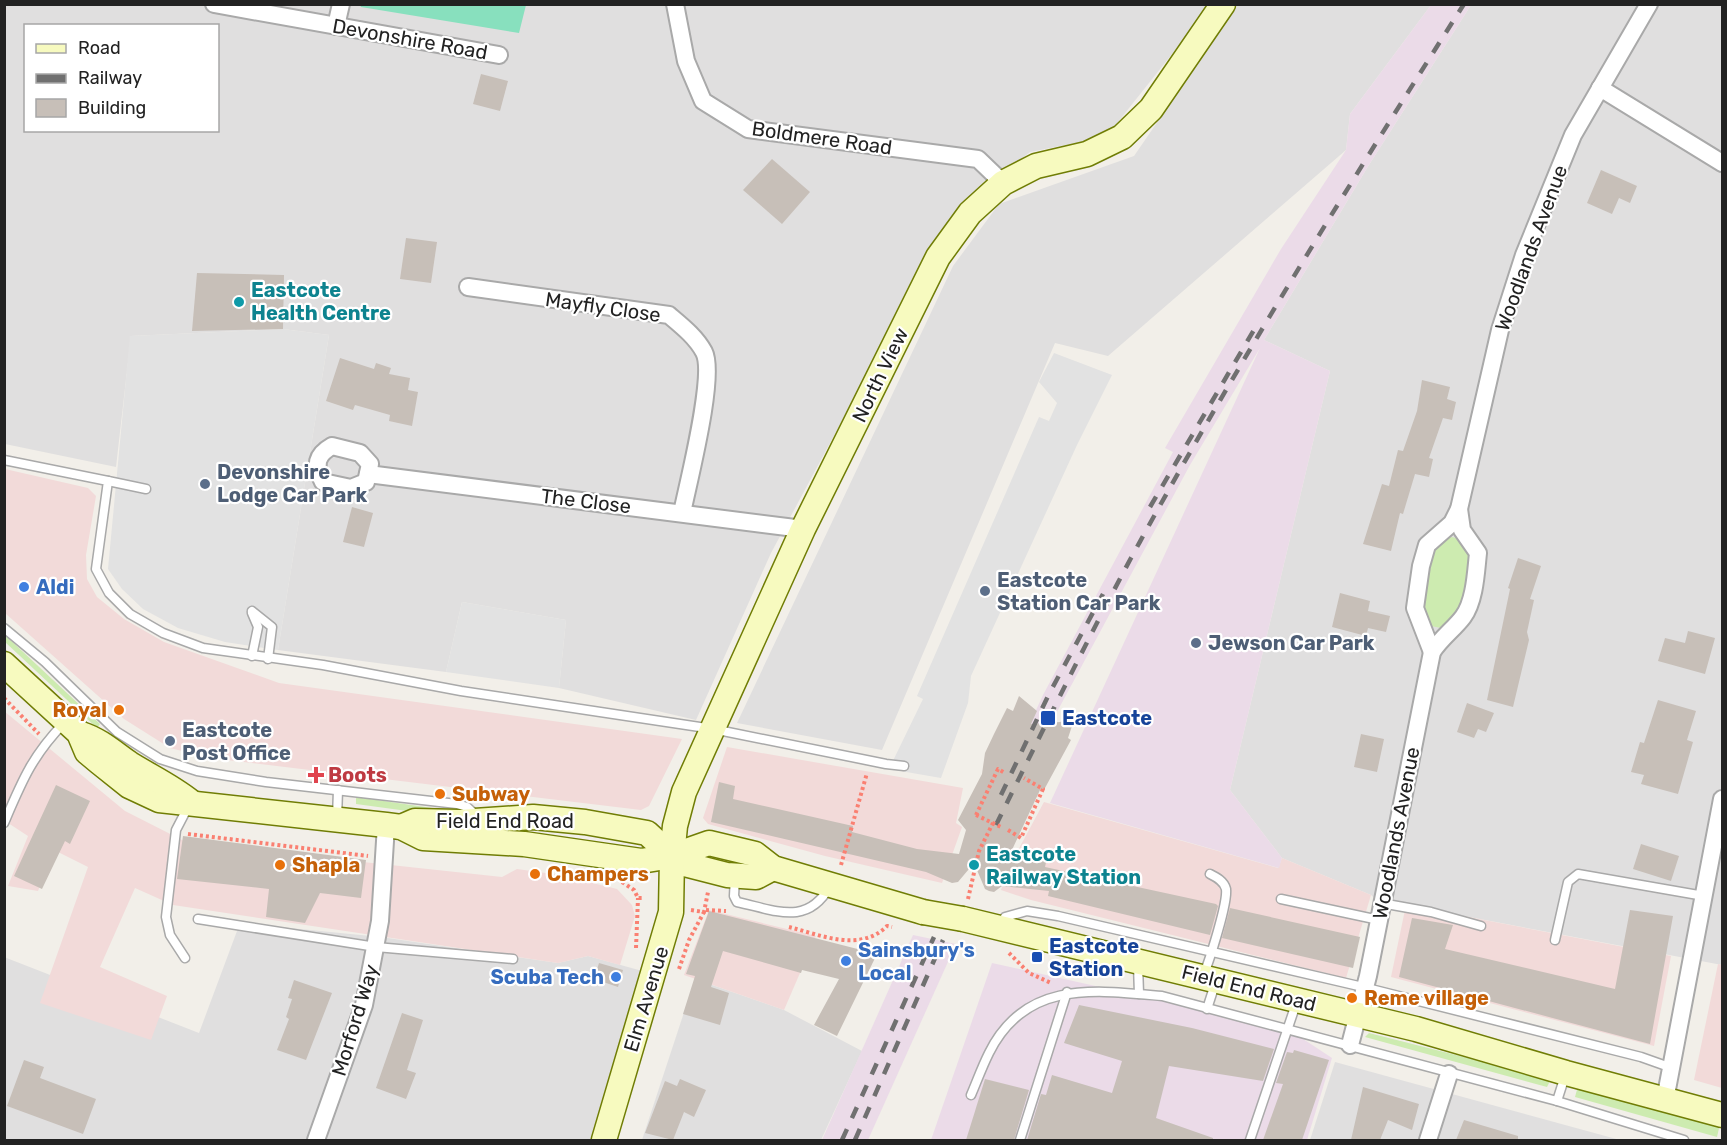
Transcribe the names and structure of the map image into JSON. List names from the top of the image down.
{
  "streets": {
    "street": [
      "Devonshire Road",
      "Boldmere Road",
      "Woodlands Avenue",
      "Mayfly Close",
      "North View",
      "The Close",
      "Field End Road",
      "Elm Avenue",
      "Morford Way"
    ]
  },
  "crossings": [
    ["Boldmere Road", "North View"],
    ["Woodlands Avenue", "Field End Road"],
    ["Mayfly Close", "The Close"],
    ["North View", "The Close"],
    ["North View", "Field End Road"],
    ["North View", "Elm Avenue"],
    ["Field End Road", "Elm Avenue"],
    ["Field End Road", "Morford Way"]
  ],
  "places": {
    "other": [
      "Eastcote Health Centre",
      "Devonshire Lodge Car Park",
      "Aldi",
      "Eastcote Station Car Park",
      "Jewson Car Park",
      "Royal",
      "Eastcote Post Office",
      "Subway",
      "Shapla",
      "Eastcote Railway Station",
      "Champers",
      "Sainsbury's Local",
      "Scuba Tech",
      "Reme village"
    ],
    "transit": ["Eastcote", "Eastcote Station"],
    "health": ["Boots"]
  },
  "legend": ["Road", "Railway", "Building"]
}
